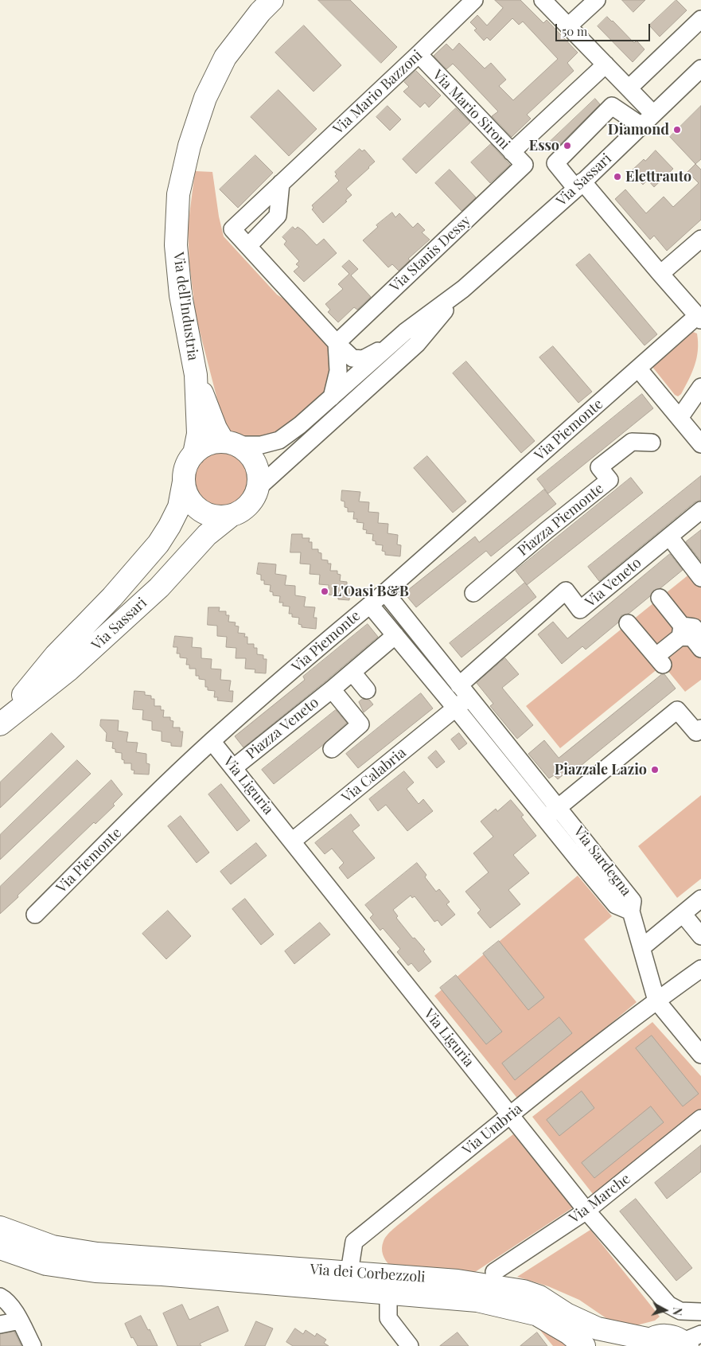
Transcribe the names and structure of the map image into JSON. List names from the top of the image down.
{
  "streets": {
    "main road": ["Via Sassari", "Via dell'Industria", "Via dei Corbezzoli"],
    "street": [
      "Via Mario Bazzoni",
      "Via Mario Sironi",
      "Via Stanis Dessy",
      "Via Piemonte",
      "Piazza Piemonte",
      "Via Veneto",
      "Piazza Veneto",
      "Via Calabria",
      "Via Liguria",
      "Via Sardegna",
      "Via Umbria",
      "Via Marche"
    ]
  },
  "crossings": [
    ["Via Mario Bazzoni", "Via Mario Sironi"],
    ["Via Mario Sironi", "Via Stanis Dessy"],
    ["Via Sassari", "Via dell'Industria"],
    ["Via Piemonte", "Via Liguria"],
    ["Via Piemonte", "Via Sardegna"],
    ["Via Veneto", "Via Sardegna"],
    ["Piazza Veneto", "Via Liguria"],
    ["Piazza Veneto", "Via Sardegna"],
    ["Via Calabria", "Via Liguria"],
    ["Via Calabria", "Via Sardegna"],
    ["Via Liguria", "Via Umbria"],
    ["Via Liguria", "Via Marche"],
    ["Via Umbria", "Via dei Corbezzoli"]
  ],
  "places": [
    "Diamond",
    "Esso",
    "Elettrauto",
    "L'Oasi B&B",
    "Piazzale Lazio"
  ],
  "scale_bar": "50 m",
  "north": "right"
}
